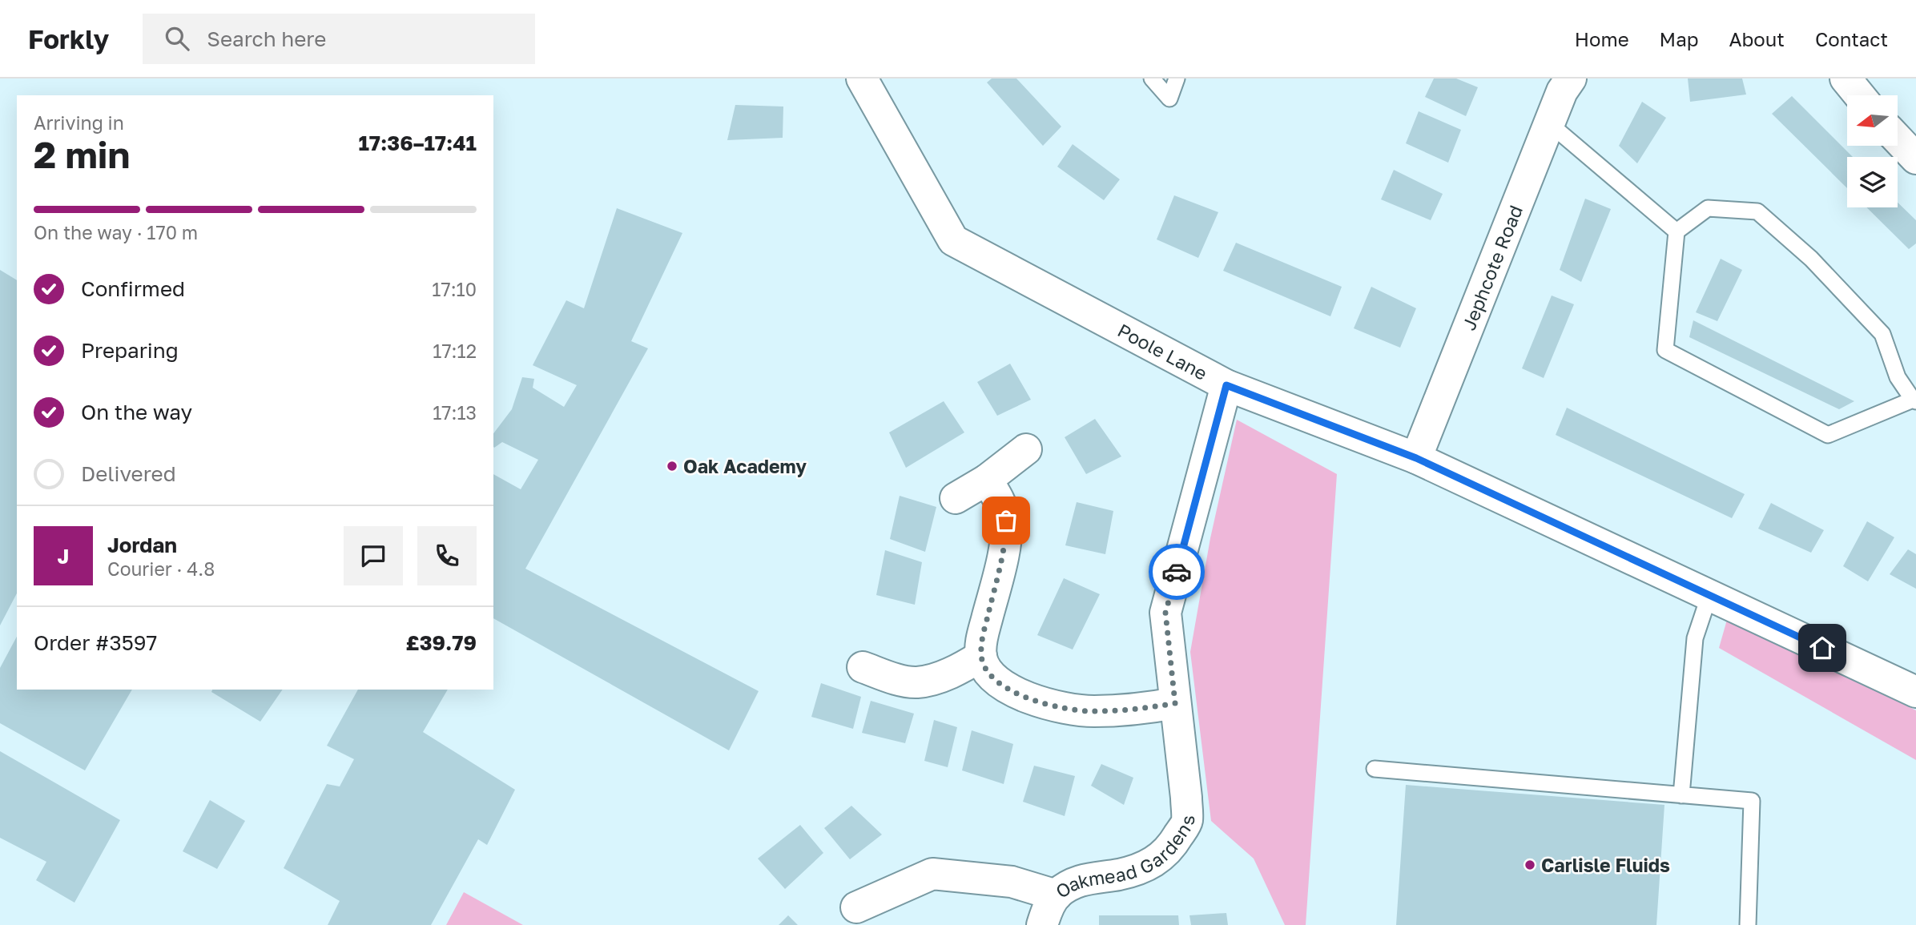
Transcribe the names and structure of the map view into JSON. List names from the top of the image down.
{
  "streets": {
    "street": ["Jephcote Road", "Poole Lane", "Oakmead Gardens"]
  },
  "crossings": [
    ["Jephcote Road", "Poole Lane"],
    ["Poole Lane", "Oakmead Gardens"]
  ],
  "places": ["Oak Academy", "Carlisle Fluids"],
  "north": "left",
  "page": {
    "header": "Forkly",
    "search": "Search here",
    "nav": [
      "Home",
      "Map",
      "About",
      "Contact"
    ],
    "heading": ["2 min", "Arriving in", "17:36–17:41"],
    "panel": [
      "Jordan",
      "Courier · 4.8",
      "Order #3597",
      "£39.79"
    ],
    "bar": "On the way · 170 m",
    "list": [
      ["Confirmed", "17:10"],
      ["Preparing", "17:12"],
      ["On the way", "17:13"],
      "Delivered"
    ],
    "round": "J"
  }
}
